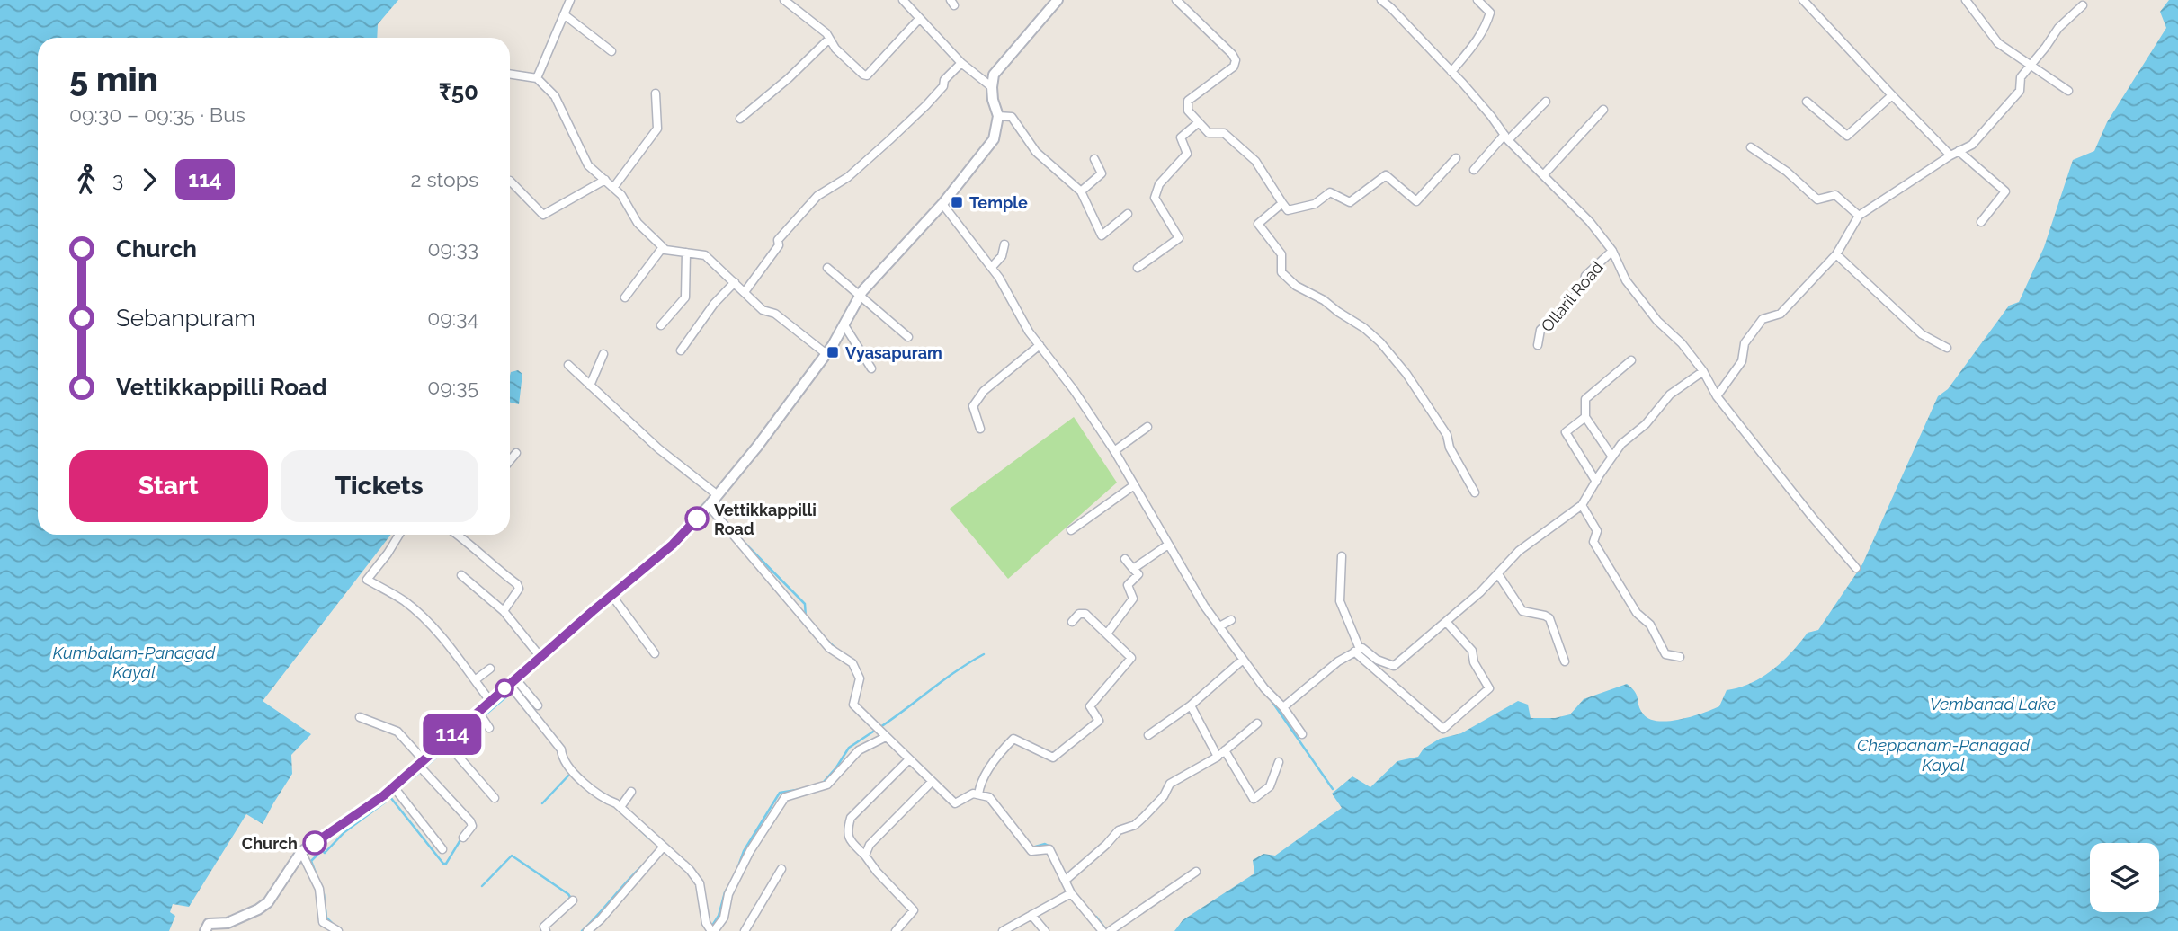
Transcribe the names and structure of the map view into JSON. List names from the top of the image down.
{
  "streets": {
    "street": ["Ollaril Road"]
  },
  "water": ["Kumbalam-Panagad Kayal", "Vembanad Lake", "Cheppanam-Panagad Kayal"],
  "places": {
    "transit": ["Temple", "Vyasapuram"],
    "other": ["Vettikkappilli Road", "Church"]
  },
  "lines": ["bus line 114"],
  "page": {
    "on_map": "114",
    "heading": ["5 min", "09:30 – 09:35 · Bus", "₹50"],
    "legs": ["3", "114", "2 stops"],
    "list": [
      {
        "name": "Church",
        "value": "09:33"
      },
      {
        "name": "Sebanpuram",
        "value": "09:34"
      },
      {
        "name": "Vettikkappilli Road",
        "value": "09:35"
      }
    ],
    "buttons": ["Start", "Tickets"]
  }
}
